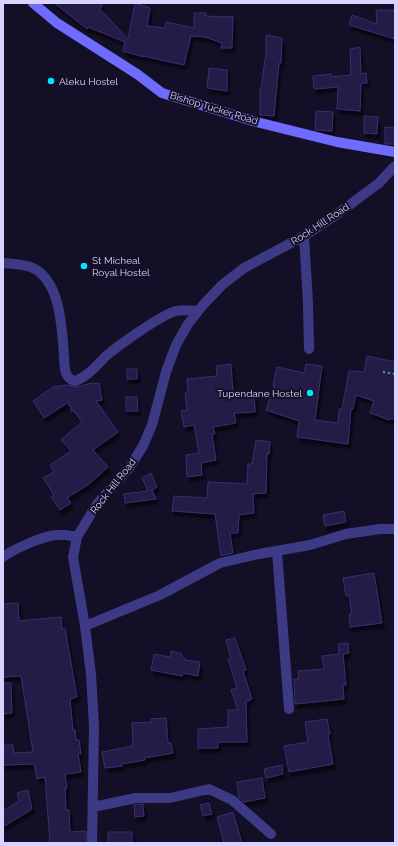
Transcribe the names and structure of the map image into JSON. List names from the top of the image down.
{
  "streets": {
    "main road": ["Bishop Tucker Road"],
    "street": ["Rock Hill Road"]
  },
  "places": ["Aleku Hostel", "St Micheal Royal Hostel", "Tupendane Hostel"]
}
